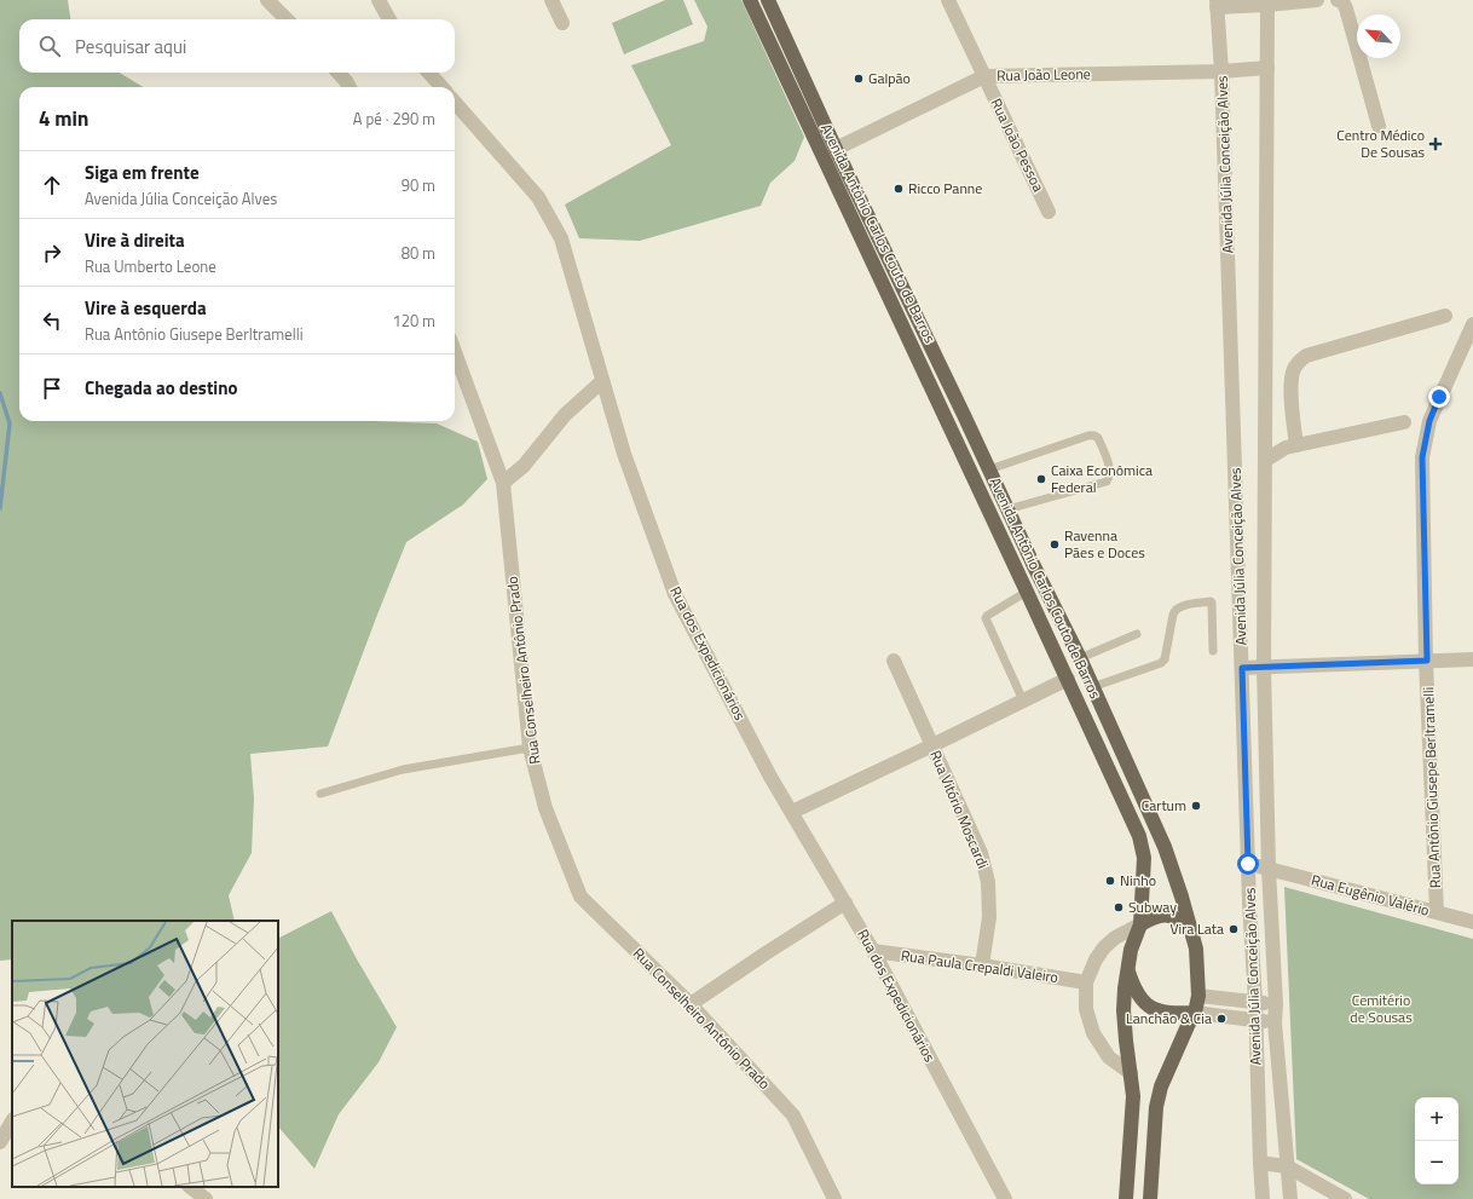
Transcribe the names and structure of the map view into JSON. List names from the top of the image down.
{
  "streets": {
    "main road": ["Avenida Antônio Carlos Couto de Barros"],
    "street": [
      "Rua João Leone",
      "Rua João Pessoa",
      "Avenida Júlia Conceição Alves",
      "Rua dos Expedicionários",
      "Rua Conselheiro Antônio Prado",
      "Rua Antônio Giusepe Berltramelli",
      "Rua Vitório Moscardi",
      "Rua Eugênio Valério",
      "Rua Paula Crepaldi Valeiro"
    ]
  },
  "crossings": [
    ["Rua João Leone", "Rua João Pessoa"],
    ["Rua João Leone", "Avenida Júlia Conceição Alves"],
    ["Rua João Leone", "Avenida Antônio Carlos Couto de Barros"],
    ["Avenida Júlia Conceição Alves", "Rua Eugênio Valério"],
    ["Rua dos Expedicionários", "Rua Paula Crepaldi Valeiro"],
    ["Rua Antônio Giusepe Berltramelli", "Rua Eugênio Valério"],
    ["Rua Vitório Moscardi", "Rua Paula Crepaldi Valeiro"]
  ],
  "parks": ["Cemitério de Sousas"],
  "places": {
    "other": [
      "Galpão",
      "Ricco Panne",
      "Caixa Econômica Federal",
      "Ravenna Pães e Doces",
      "Cartum",
      "Ninho",
      "Subway",
      "Vira Lata",
      "Lanchão & Cia"
    ],
    "health": ["Centro Médico De Sousas"]
  },
  "north": "top left",
  "page": {
    "search": "Pesquisar aqui",
    "heading": ["4 min", "A pé · 290 m"],
    "list": [
      ["Siga em frente", "Avenida Júlia Conceição Alves", "90 m"],
      ["Vire à direita", "Rua Umberto Leone", "80 m"],
      ["Vire à esquerda", "Rua Antônio Giusepe Berltramelli", "120 m"],
      "Chegada ao destino"
    ],
    "map_buttons": ["+", "−"]
  }
}
